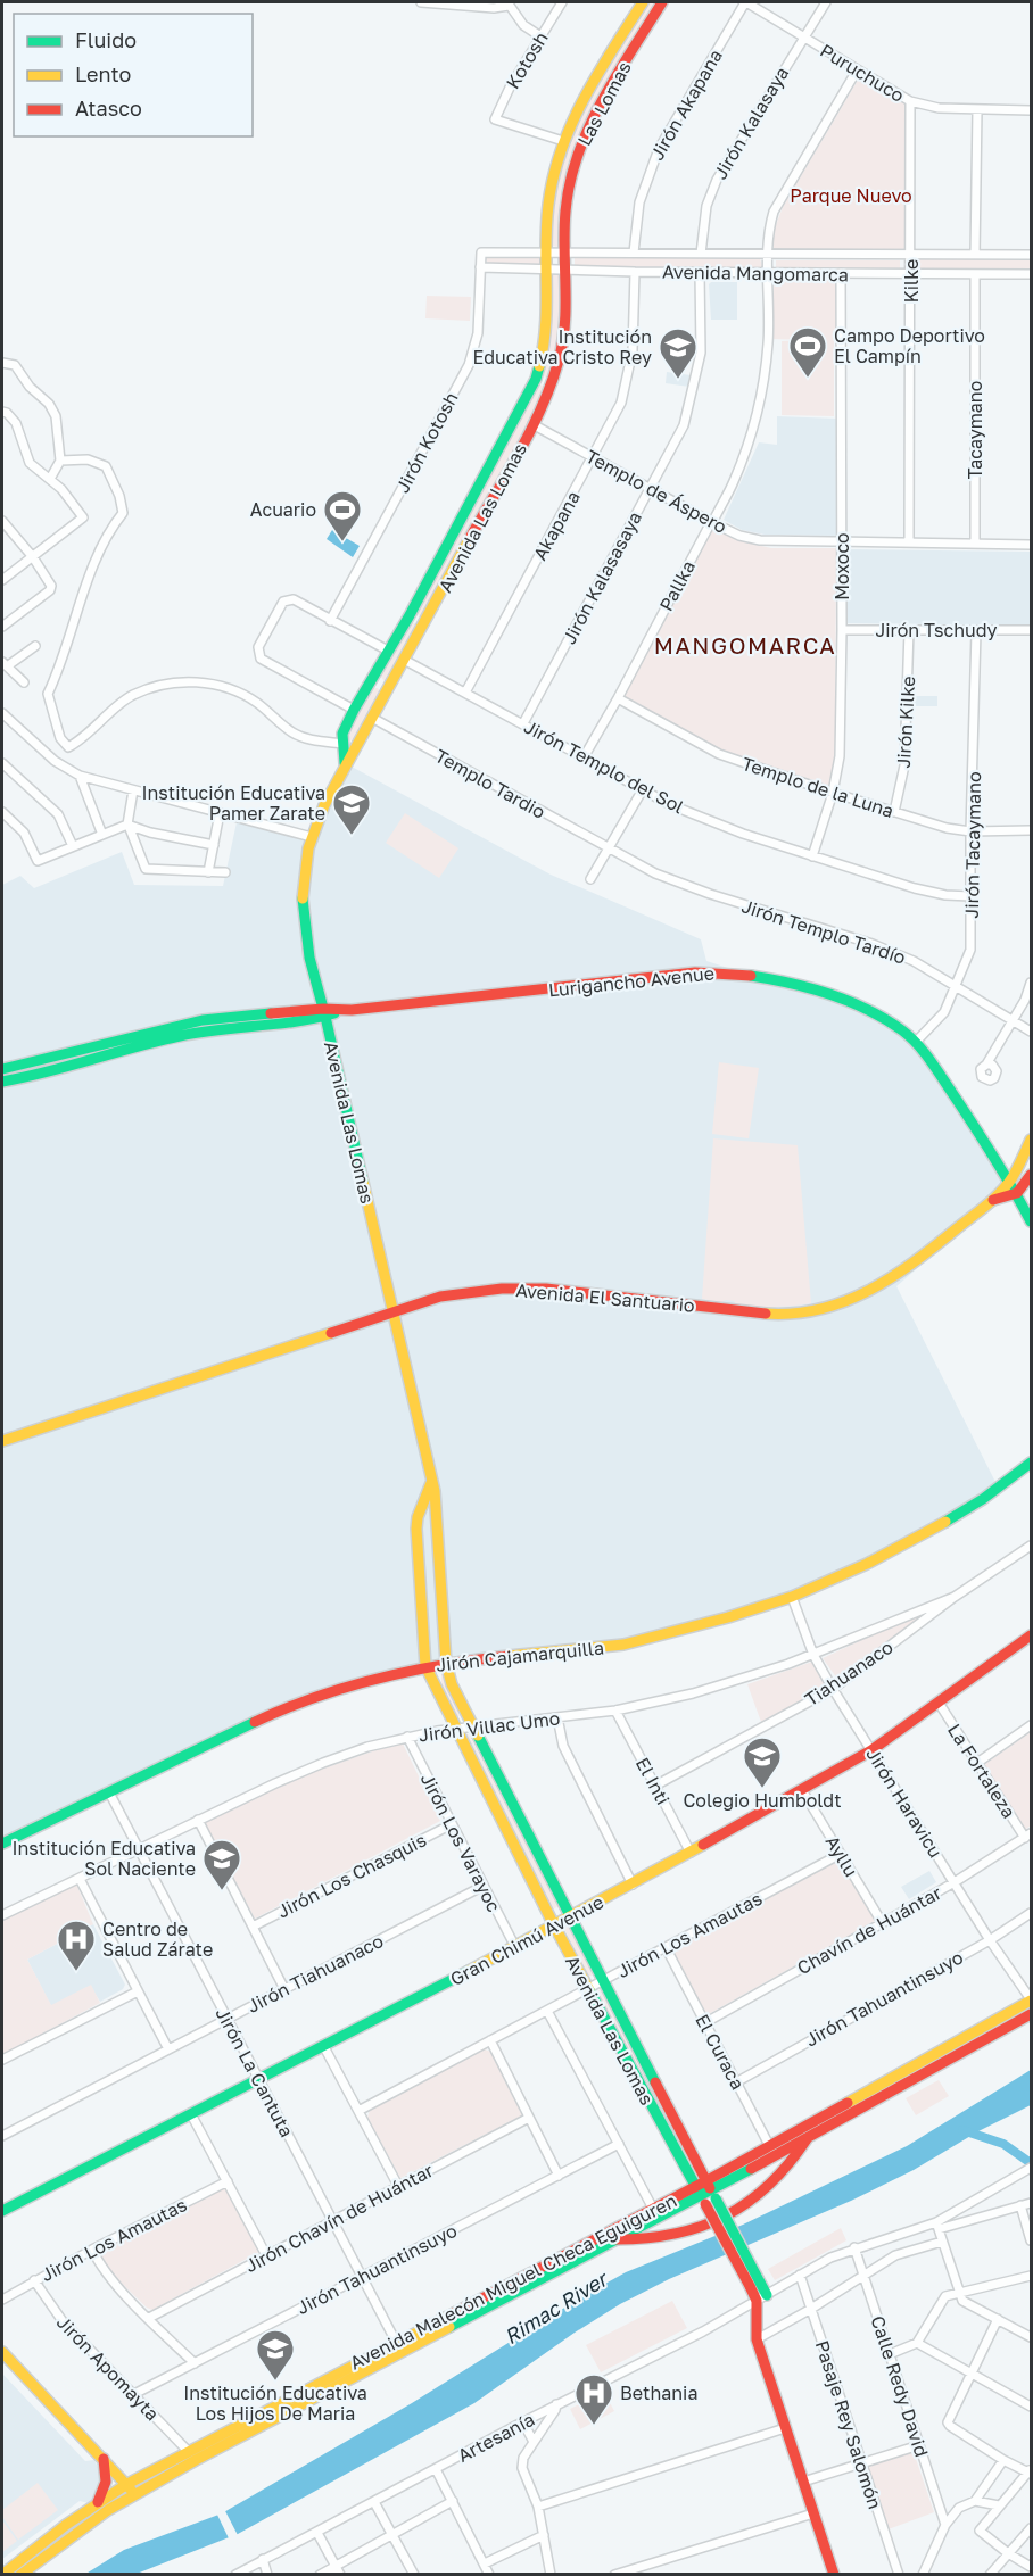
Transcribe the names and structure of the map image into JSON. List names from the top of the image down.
{
  "streets": {
    "main road": [
      "Las Lomas",
      "Avenida Las Lomas",
      "Lurigancho Avenue",
      "Avenida El Santuario",
      "Jirón Cajamarquilla",
      "Gran Chimú Avenue",
      "Avenida Malecón Miguel Checa Eguiguren"
    ],
    "street": [
      "Kotosh",
      "Puruchuco",
      "Jirón Akapana",
      "Jirón Kalasaya",
      "Avenida Mangomarca",
      "Kilke",
      "Tacaymano",
      "Jirón Kotosh",
      "Templo de Áspero",
      "Akapana",
      "Moxoco",
      "Jirón Kalasasaya",
      "Pallka",
      "Jirón Tschudy",
      "Jirón Kilke",
      "Jirón Templo del Sol",
      "Templo Tardio",
      "Templo de la Luna",
      "Jirón Tacaymano",
      "Jirón Templo Tardío",
      "Tiahuanaco",
      "Jirón Villac Umo",
      "La Fortaleza",
      "El Inti",
      "Jirón Haravicu",
      "Jirón Los Varayoc",
      "Ayllu",
      "Jirón Los Chasquis",
      "Chavín de Huántar",
      "Jirón Los Amautas",
      "Jirón Tiahuanaco",
      "Jirón Tahuantinsuyo",
      "El Curaca",
      "Jirón La Cantuta",
      "Jirón Chavín de Huántar",
      "Jirón Apomayta",
      "Calle Redy David",
      "Pasaje Rey Salomón",
      "Artesanía"
    ]
  },
  "crossings": [
    ["Kotosh", "Las Lomas"],
    ["Puruchuco", "Jirón Akapana"],
    ["Puruchuco", "Jirón Kalasaya"],
    ["Puruchuco", "Kilke"],
    ["Las Lomas", "Avenida Mangomarca"],
    ["Las Lomas", "Avenida Las Lomas"],
    ["Jirón Akapana", "Avenida Mangomarca"],
    ["Jirón Kalasaya", "Avenida Mangomarca"],
    ["Avenida Mangomarca", "Kilke"],
    ["Avenida Mangomarca", "Tacaymano"],
    ["Avenida Mangomarca", "Jirón Kotosh"],
    ["Avenida Mangomarca", "Avenida Las Lomas"],
    ["Avenida Mangomarca", "Akapana"],
    ["Avenida Mangomarca", "Moxoco"],
    ["Avenida Mangomarca", "Jirón Kalasasaya"],
    ["Avenida Mangomarca", "Pallka"],
    ["Kilke", "Templo de Áspero"],
    ["Tacaymano", "Templo de Áspero"],
    ["Templo de Áspero", "Avenida Las Lomas"],
    ["Templo de Áspero", "Akapana"],
    ["Templo de Áspero", "Moxoco"],
    ["Templo de Áspero", "Jirón Kalasasaya"],
    ["Templo de Áspero", "Pallka"],
    ["Avenida Las Lomas", "Jirón Templo del Sol"],
    ["Avenida Las Lomas", "Templo Tardio"],
    ["Avenida Las Lomas", "Lurigancho Avenue"],
    ["Avenida Las Lomas", "Avenida El Santuario"],
    ["Avenida Las Lomas", "Jirón Cajamarquilla"],
    ["Avenida Las Lomas", "Jirón Villac Umo"],
    ["Avenida Las Lomas", "Jirón Los Amautas"],
    ["Avenida Las Lomas", "Gran Chimú Avenue"],
    ["Avenida Las Lomas", "Avenida Malecón Miguel Checa Eguiguren"],
    ["Avenida Las Lomas", "Artesanía"],
    ["Akapana", "Jirón Templo del Sol"],
    ["Moxoco", "Jirón Tschudy"],
    ["Moxoco", "Jirón Templo del Sol"],
    ["Moxoco", "Templo de la Luna"],
    ["Jirón Kalasasaya", "Jirón Templo del Sol"],
    ["Pallka", "Jirón Templo del Sol"],
    ["Pallka", "Templo de la Luna"],
    ["Jirón Tschudy", "Jirón Kilke"],
    ["Jirón Tschudy", "Jirón Tacaymano"],
    ["Jirón Kilke", "Templo de la Luna"],
    ["Jirón Templo del Sol", "Jirón Tacaymano"],
    ["Templo Tardio", "Jirón Templo Tardío"],
    ["Templo de la Luna", "Jirón Tacaymano"],
    ["Jirón Tacaymano", "Jirón Templo Tardío"],
    ["Jirón Tacaymano", "Lurigancho Avenue"],
    ["Lurigancho Avenue", "Avenida El Santuario"],
    ["Jirón Cajamarquilla", "Jirón Haravicu"],
    ["Jirón Cajamarquilla", "Jirón La Cantuta"],
    ["Tiahuanaco", "Jirón Villac Umo"],
    ["Tiahuanaco", "El Inti"],
    ["Tiahuanaco", "Jirón Haravicu"],
    ["Jirón Villac Umo", "El Inti"],
    ["Jirón Villac Umo", "Jirón Haravicu"],
    ["Jirón Villac Umo", "Jirón Los Varayoc"],
    ["Jirón Villac Umo", "Jirón La Cantuta"],
    ["La Fortaleza", "Chavín de Huántar"],
    ["La Fortaleza", "Gran Chimú Avenue"],
    ["El Inti", "Gran Chimú Avenue"],
    ["Jirón Haravicu", "Chavín de Huántar"],
    ["Jirón Haravicu", "Gran Chimú Avenue"],
    ["Jirón Haravicu", "Jirón Tahuantinsuyo"],
    ["Jirón Haravicu", "Avenida Malecón Miguel Checa Eguiguren"],
    ["Jirón Los Varayoc", "Jirón Los Chasquis"],
    ["Jirón Los Varayoc", "Gran Chimú Avenue"],
    ["Jirón Los Varayoc", "Jirón Tiahuanaco"],
    ["Ayllu", "Chavín de Huántar"],
    ["Ayllu", "Jirón Los Amautas"],
    ["Ayllu", "Gran Chimú Avenue"],
    ["Chavín de Huántar", "El Curaca"],
    ["Jirón Los Amautas", "El Curaca"],
    ["Jirón Los Amautas", "Jirón Apomayta"],
    ["Gran Chimú Avenue", "Jirón La Cantuta"],
    ["Jirón Tiahuanaco", "Jirón La Cantuta"],
    ["Jirón Tahuantinsuyo", "El Curaca"],
    ["Jirón Tahuantinsuyo", "Jirón La Cantuta"],
    ["Jirón Tahuantinsuyo", "Jirón Apomayta"],
    ["El Curaca", "Avenida Malecón Miguel Checa Eguiguren"],
    ["Jirón La Cantuta", "Jirón Chavín de Huántar"],
    ["Jirón La Cantuta", "Avenida Malecón Miguel Checa Eguiguren"],
    ["Avenida Malecón Miguel Checa Eguiguren", "Jirón Apomayta"],
    ["Calle Redy David", "Artesanía"],
    ["Pasaje Rey Salomón", "Artesanía"]
  ],
  "districts": ["MANGOMARCA"],
  "water": ["Rimac River"],
  "parks": ["Parque Nuevo"],
  "places": {
    "sports": ["Campo Deportivo El Campín", "Acuario"],
    "school or university": [
      "Institución Educativa Cristo Rey",
      "Institución Educativa Pamer Zarate",
      "Colegio Humboldt",
      "Institución Educativa Sol Naciente",
      "Institución Educativa Los Hijos De Maria"
    ],
    "hospital": ["Centro de Salud Zárate", "Bethania"]
  },
  "legend": ["Fluido", "Lento", "Atasco"]
}
